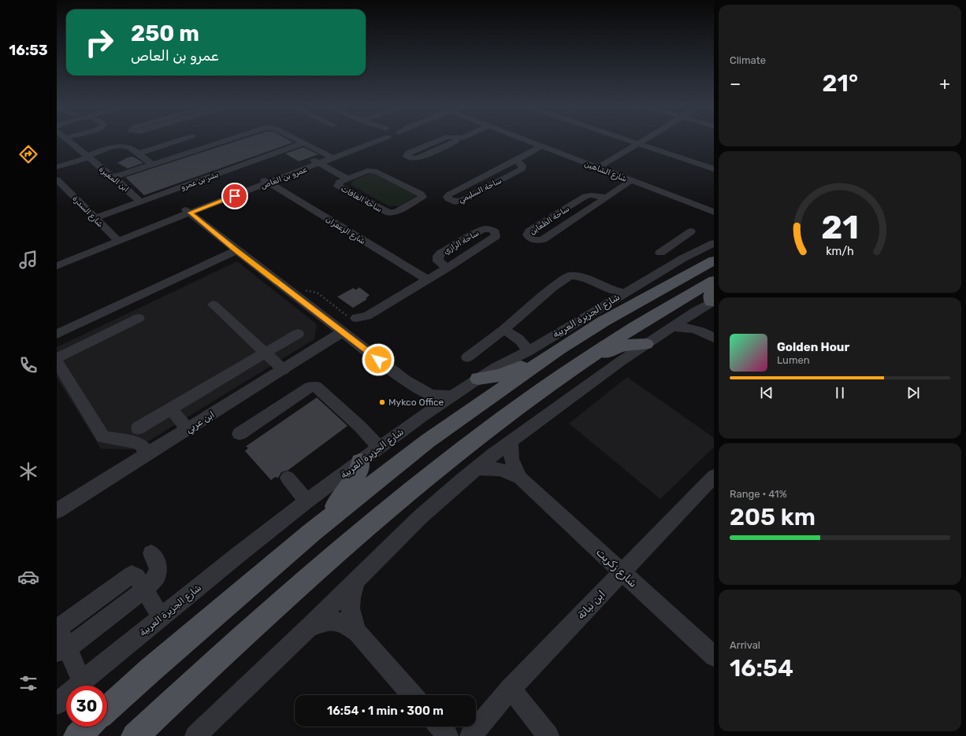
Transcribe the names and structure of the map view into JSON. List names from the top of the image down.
{
  "streets": {
    "main road": ["شارع الجزيرة العربية"],
    "street": [
      "شارع الشاهين",
      "عمرو بن العاص",
      "ابن المغيرة",
      "بشر بن عمرو",
      "ساحة السليمي",
      "ساحة الغافات",
      "شارع السدرة",
      "ساحة الظعاين",
      "شارع الزعفران",
      "ساحة الرازي",
      "ابن عربي",
      "شارع زكريت",
      "ابن نباتة"
    ]
  },
  "crossings": [
    ["شارع الشاهين", "ساحة السليمي"],
    ["شارع الشاهين", "ساحة الظعاين"],
    ["عمرو بن العاص", "ساحة الغافات"],
    ["عمرو بن العاص", "شارع السدرة"],
    ["عمرو بن العاص", "شارع الزعفران"],
    ["ابن المغيرة", "بشر بن عمرو"],
    ["بشر بن عمرو", "شارع السدرة"],
    ["شارع الزعفران", "ساحة الرازي"],
    ["شارع زكريت", "ابن نباتة"]
  ],
  "places": ["Mykco Office"],
  "page": {
    "tabs": "16:53",
    "tile": [
      "Climate",
      ["Range · 41%", "205 km"],
      ["Arrival", "16:54"]
    ],
    "turn": ["250 m", "عمرو بن العاص"],
    "heat": ["−", "21°", "+"],
    "song": ["Golden Hour", "Lumen"],
    "limit": "30",
    "trip": "16:54 · 1 min · 300 m",
    "gauge": ["21", "km/h"]
  }
}
